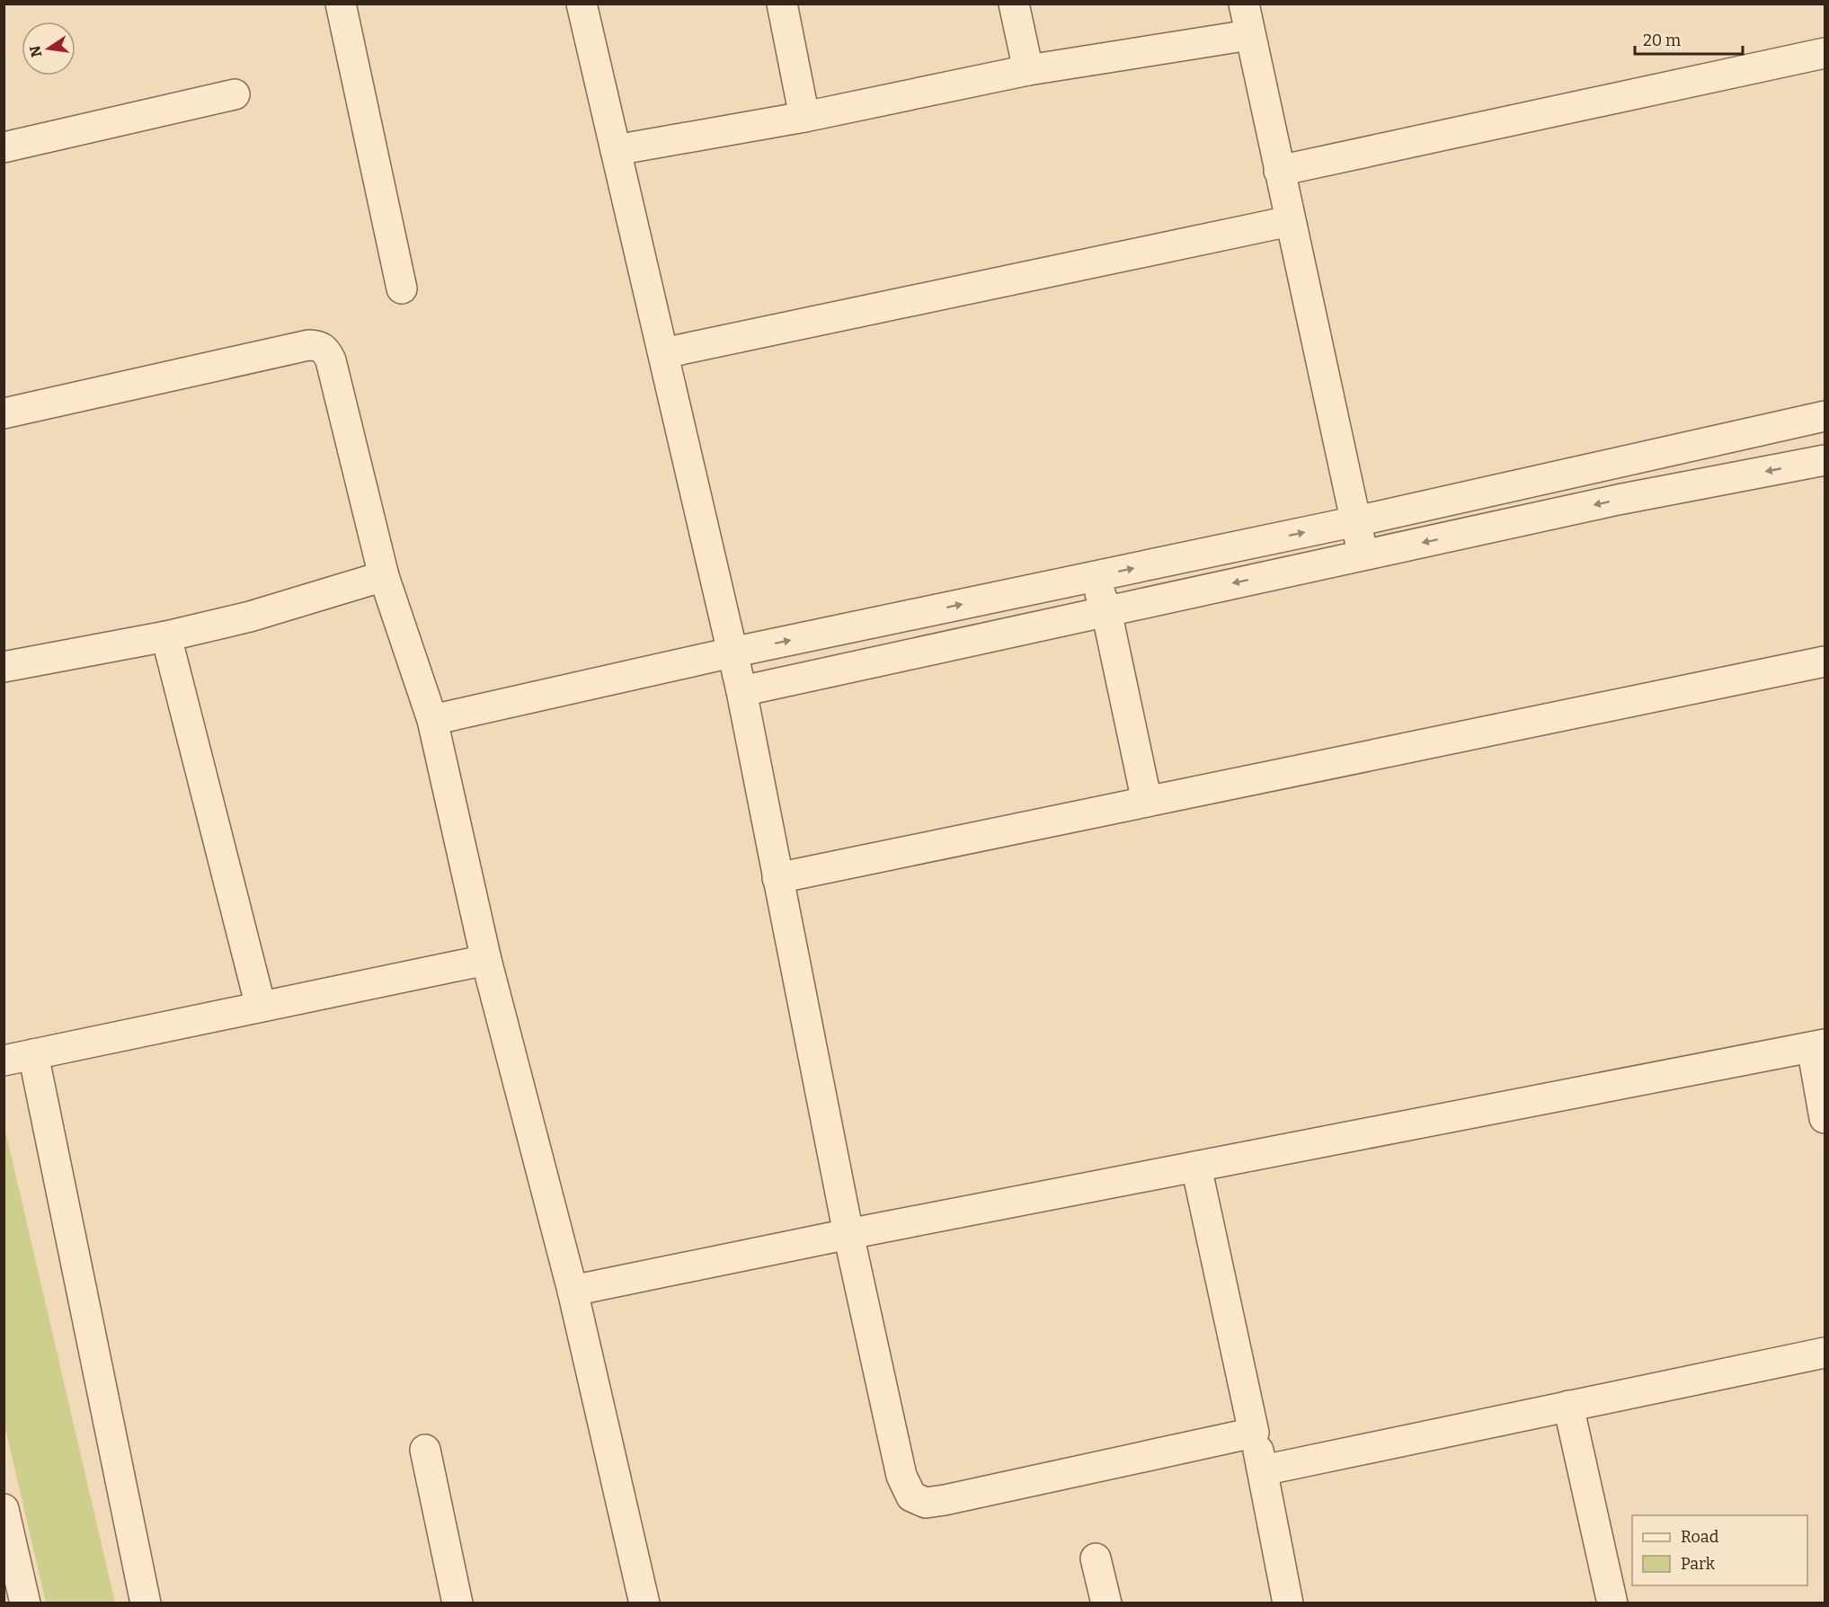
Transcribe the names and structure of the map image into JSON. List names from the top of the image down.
{
  "legend": ["Road", "Park"],
  "scale_bar": "20 m",
  "north": "left"
}
